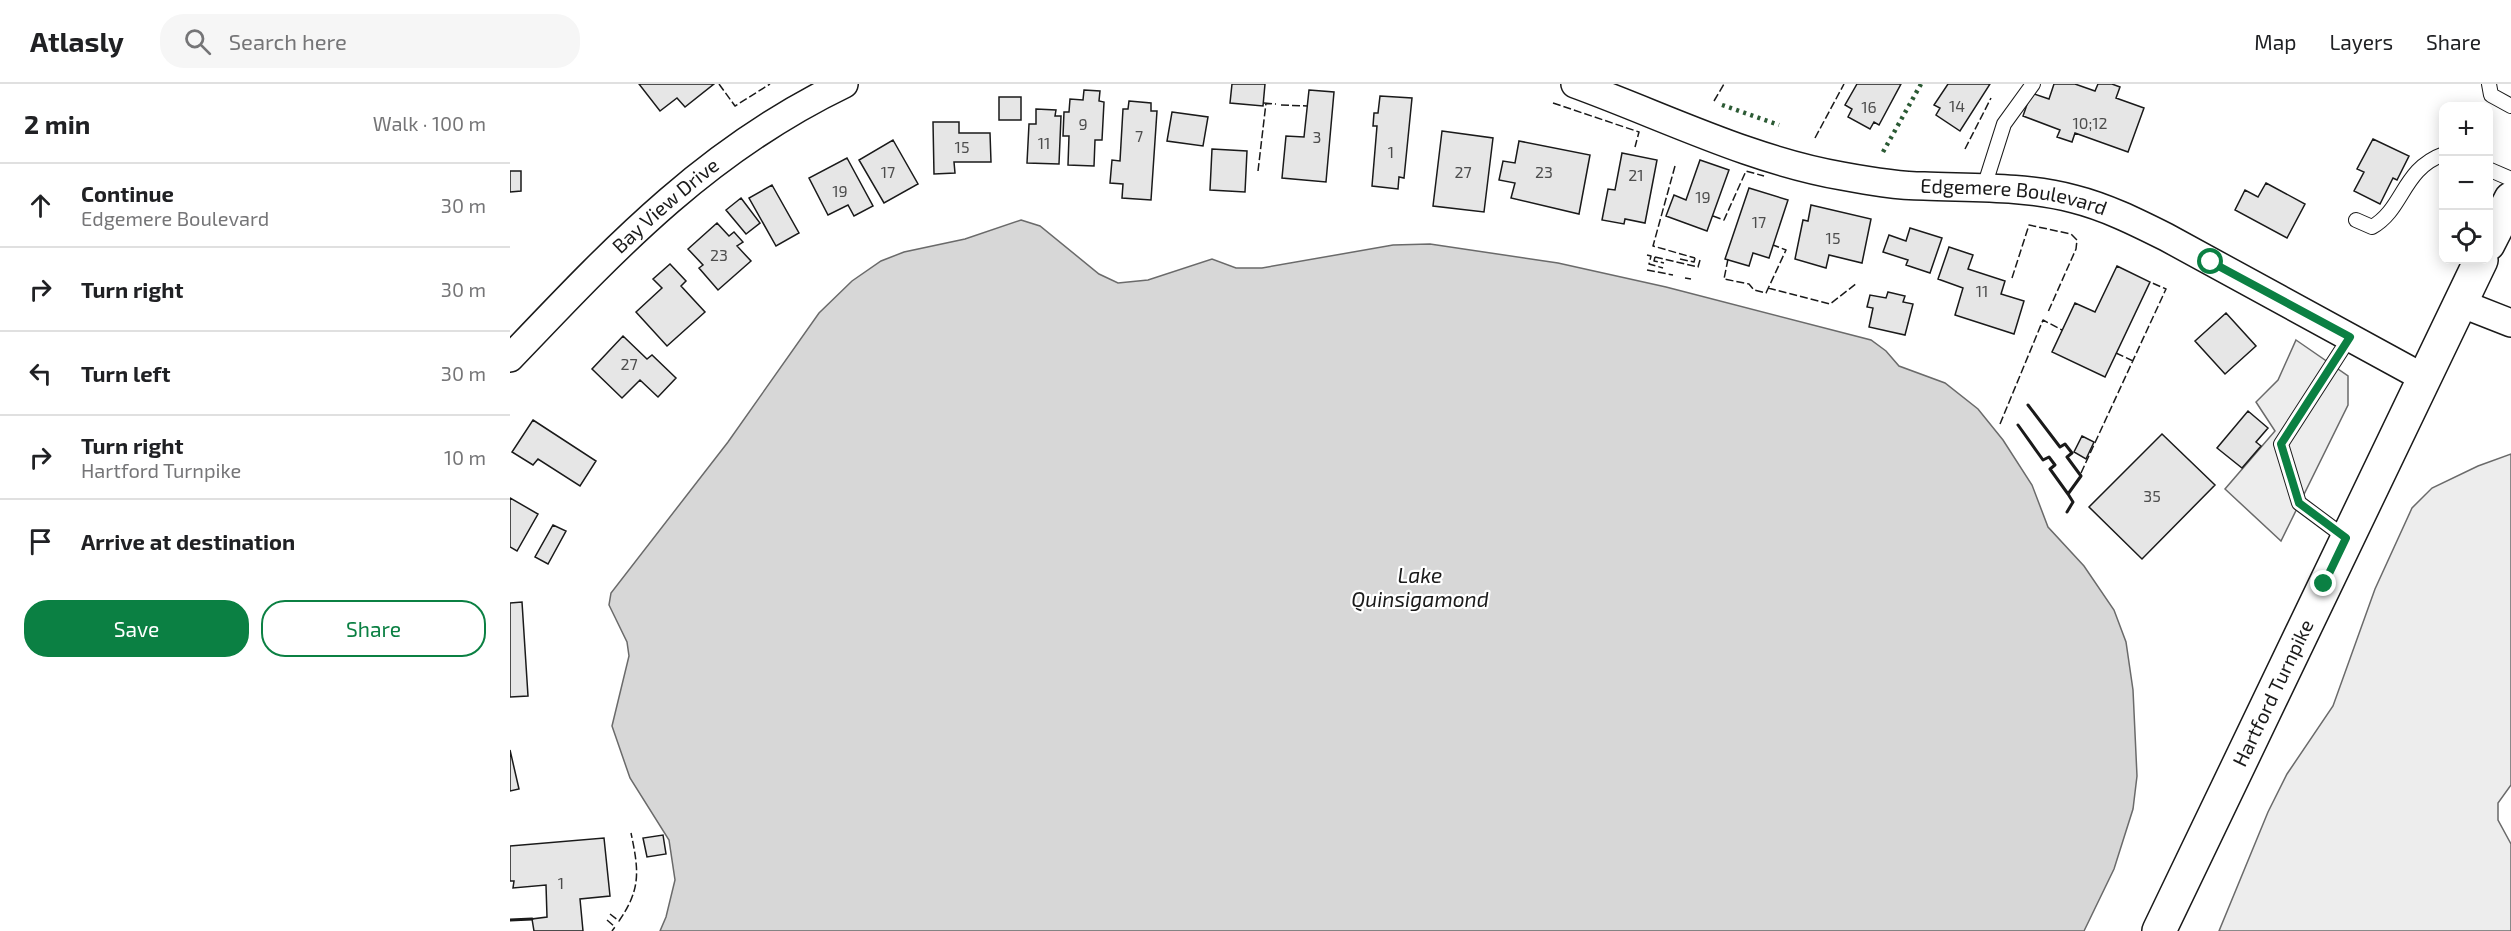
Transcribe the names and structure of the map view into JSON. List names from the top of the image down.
{
  "streets": {
    "main road": ["Hartford Turnpike"],
    "street": ["Edgemere Boulevard", "Bay View Drive"]
  },
  "crossings": [
    ["Edgemere Boulevard", "Hartford Turnpike"]
  ],
  "water": ["Lake Quinsigamond"],
  "house_numbers": [
    "14",
    "16",
    "10;12",
    "9",
    "7",
    "3",
    "11",
    "15",
    "1",
    "17",
    "27",
    "23",
    "21",
    "19",
    "19",
    "17",
    "15",
    "23",
    "11",
    "27",
    "35",
    "1"
  ],
  "page": {
    "header": "Atlasly",
    "search": "Search here",
    "nav": ["Map", "Layers", "Share"],
    "heading": ["2 min", "Walk · 100 m"],
    "map_buttons": ["+", "−"],
    "list": [
      ["Continue", "Edgemere Boulevard", "30 m"],
      ["Turn right", "30 m"],
      ["Turn left", "30 m"],
      ["Turn right", "Hartford Turnpike", "10 m"],
      "Arrive at destination"
    ],
    "buttons": ["Save", "Share"]
  }
}
